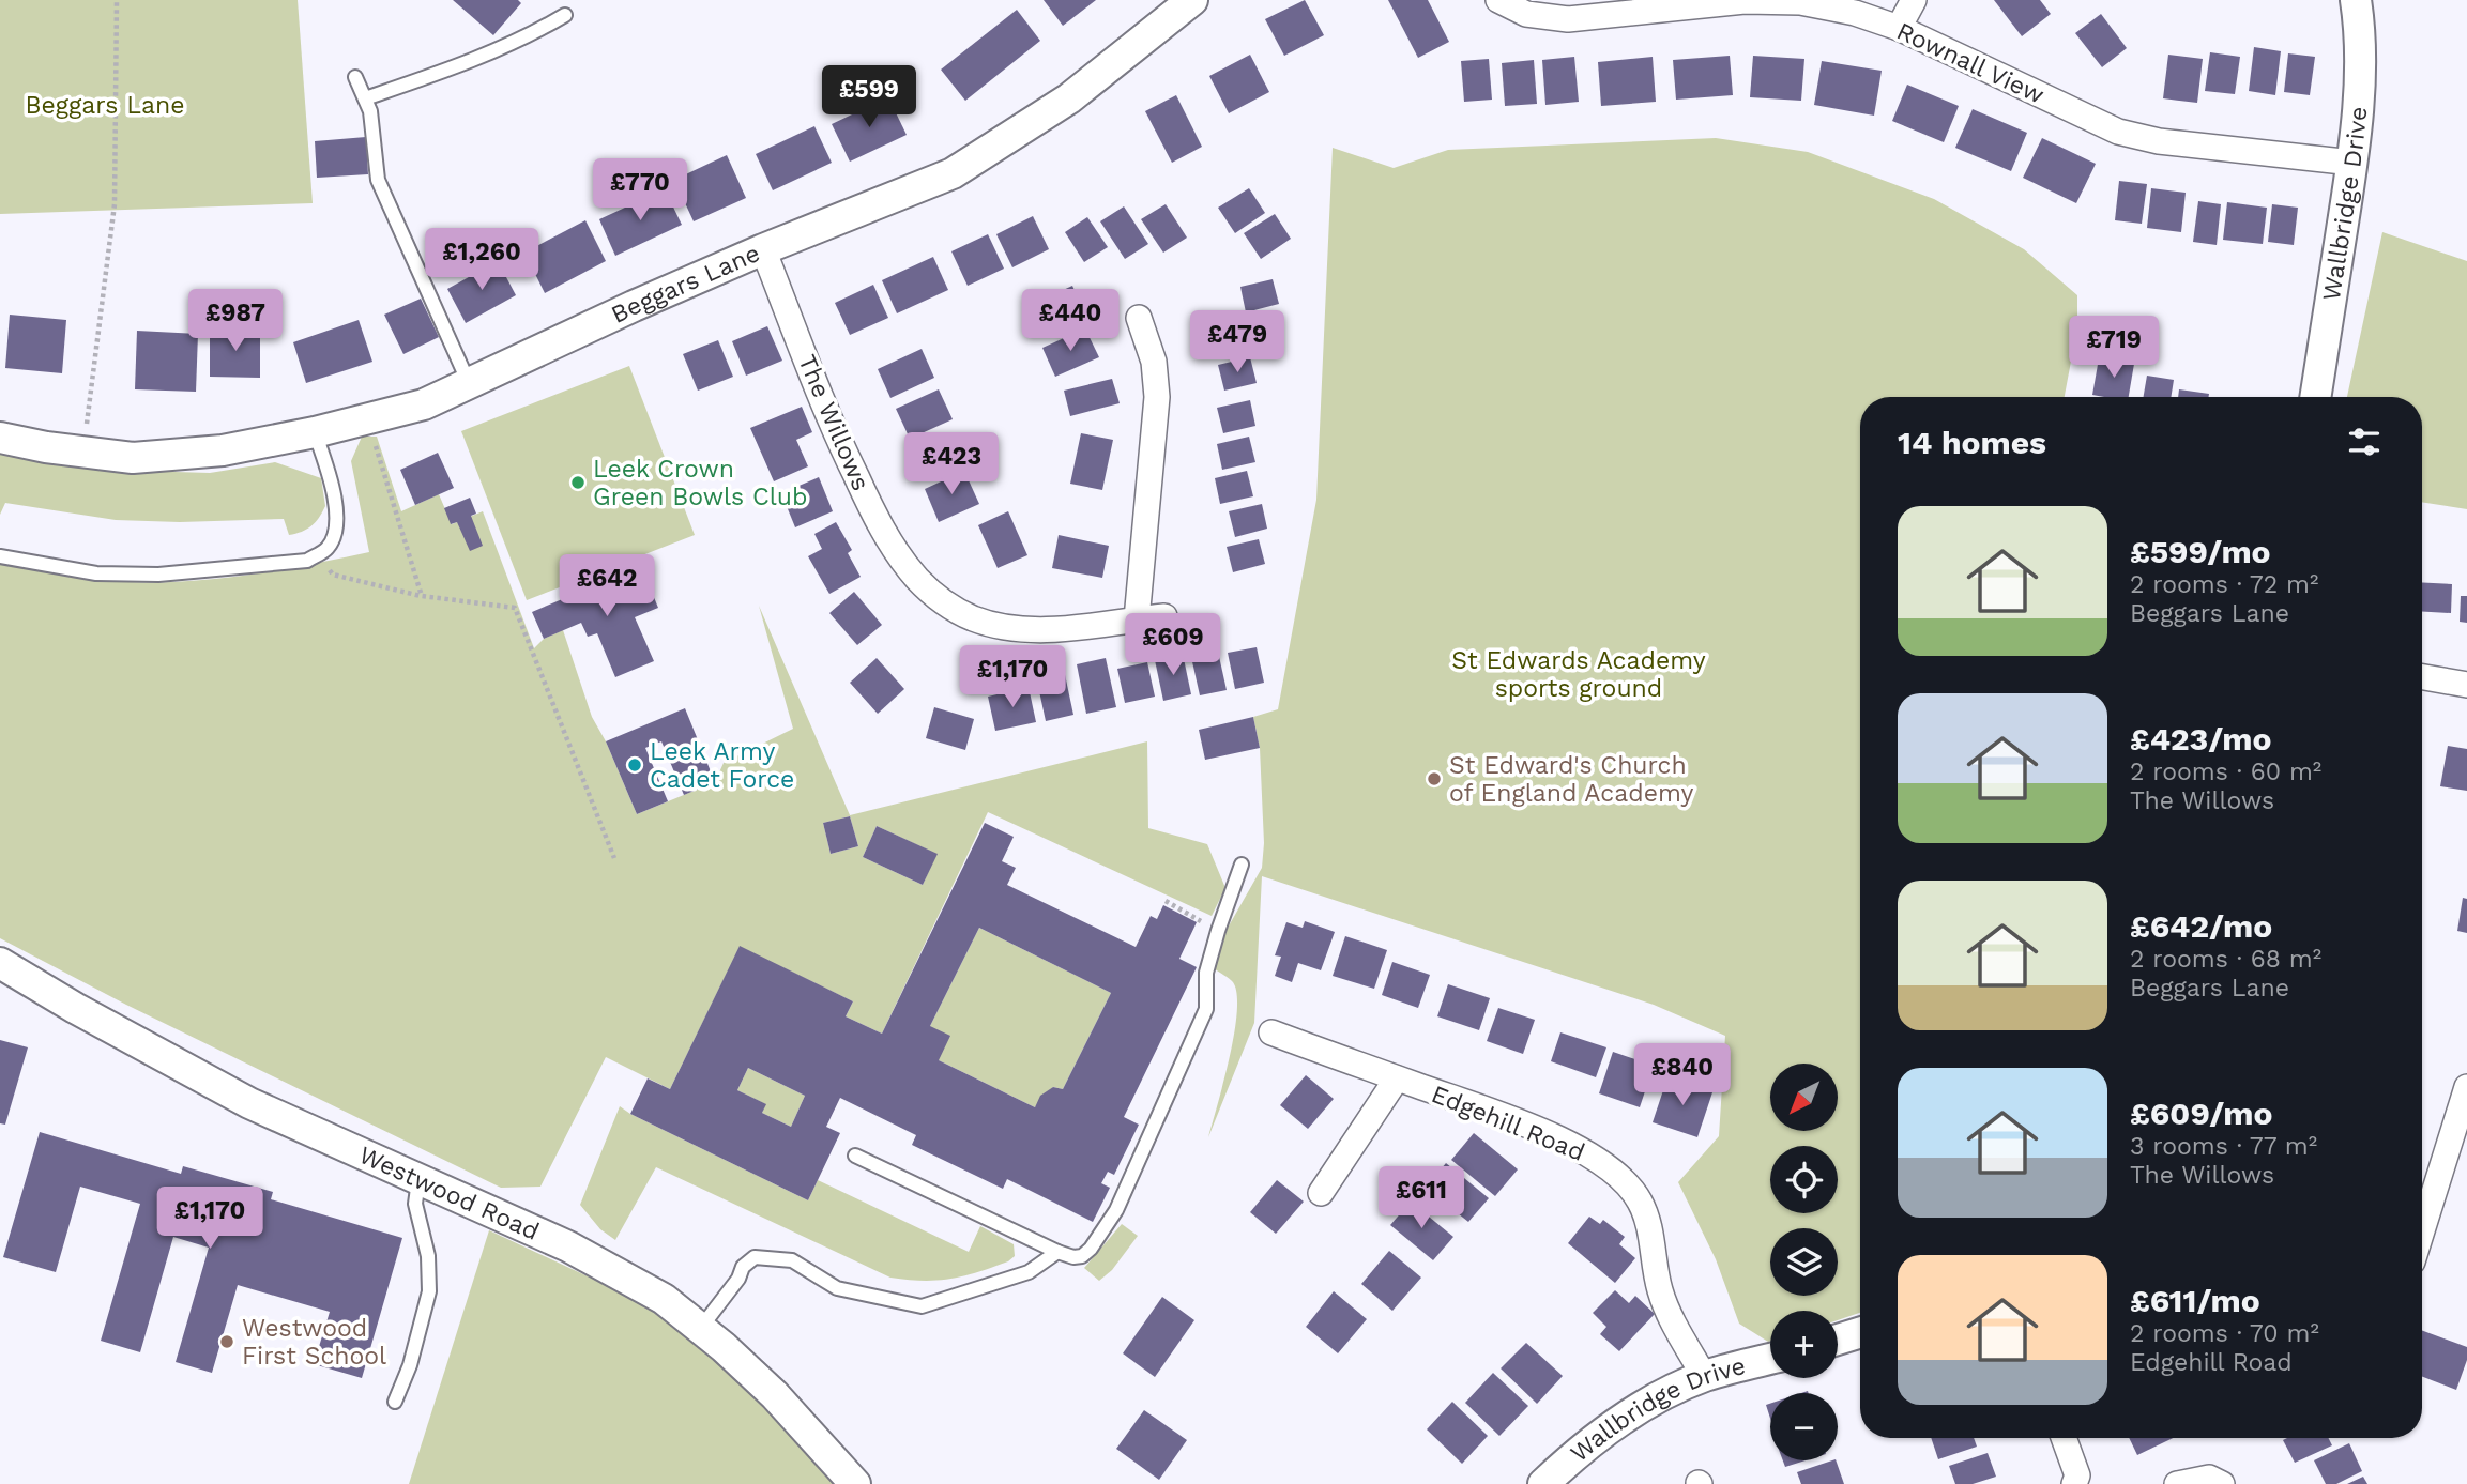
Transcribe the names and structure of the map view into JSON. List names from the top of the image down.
{
  "streets": {
    "street": [
      "Rownall View",
      "Wallbridge Drive",
      "Beggars Lane",
      "The Willows",
      "Edgehill Road",
      "Westwood Road"
    ]
  },
  "crossings": [
    ["Rownall View", "Wallbridge Drive"],
    ["Wallbridge Drive", "Edgehill Road"],
    ["Beggars Lane", "The Willows"]
  ],
  "parks": ["Beggars Lane", "St Edwards Academy sports ground"],
  "places": [
    "Leek Crown Green Bowls Club",
    "Leek Army Cadet Force",
    "St Edward's Church of England Academy",
    "Westwood First School"
  ],
  "north": "bottom left",
  "page": {
    "price": [
      "£599",
      "£770",
      "£1,260",
      "£987",
      "£440",
      "£479",
      "£719",
      "£423",
      "£642",
      "£609",
      "£1,170",
      "£840",
      "£611",
      "£1,170"
    ],
    "heading": "14 homes",
    "list": [
      {
        "name": "£599/mo",
        "note": "2 rooms · 72 m² · Beggars Lane"
      },
      {
        "name": "£423/mo",
        "note": "2 rooms · 60 m² · The Willows"
      },
      {
        "name": "£642/mo",
        "note": "2 rooms · 68 m² · Beggars Lane"
      },
      {
        "name": "£609/mo",
        "note": "3 rooms · 77 m² · The Willows"
      },
      {
        "name": "£611/mo",
        "note": "2 rooms · 70 m² · Edgehill Road"
      }
    ],
    "map_buttons": ["+", "−"]
  }
}
